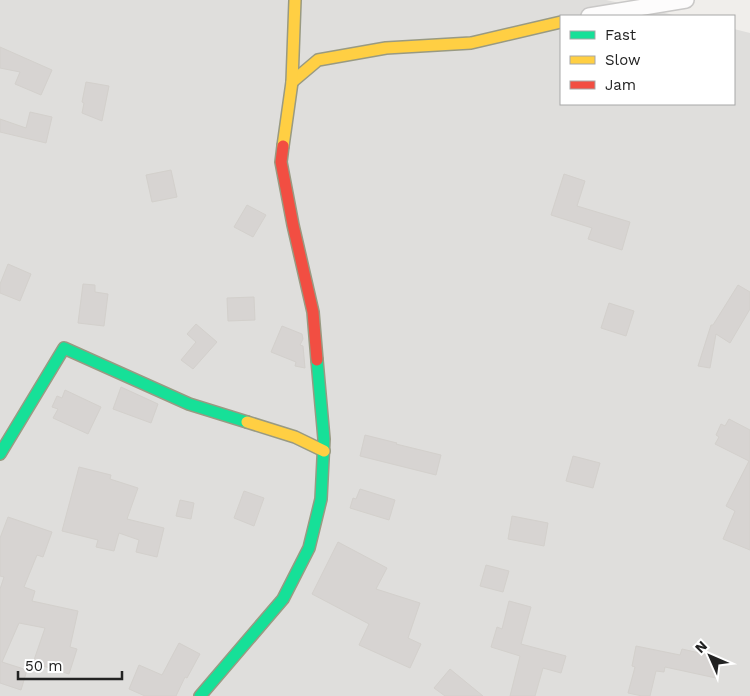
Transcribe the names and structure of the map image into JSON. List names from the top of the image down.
{
  "legend": ["Fast", "Slow", "Jam"],
  "scale_bar": "50 m",
  "north": "top left"
}
